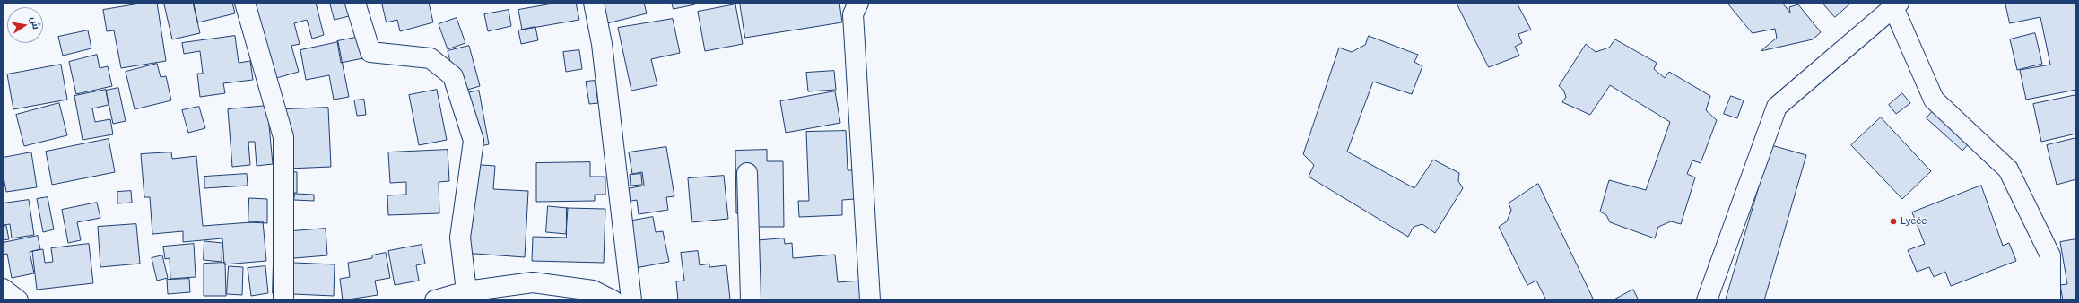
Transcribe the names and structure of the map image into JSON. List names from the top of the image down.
{
  "places": ["Lycée"],
  "north": "right"
}
